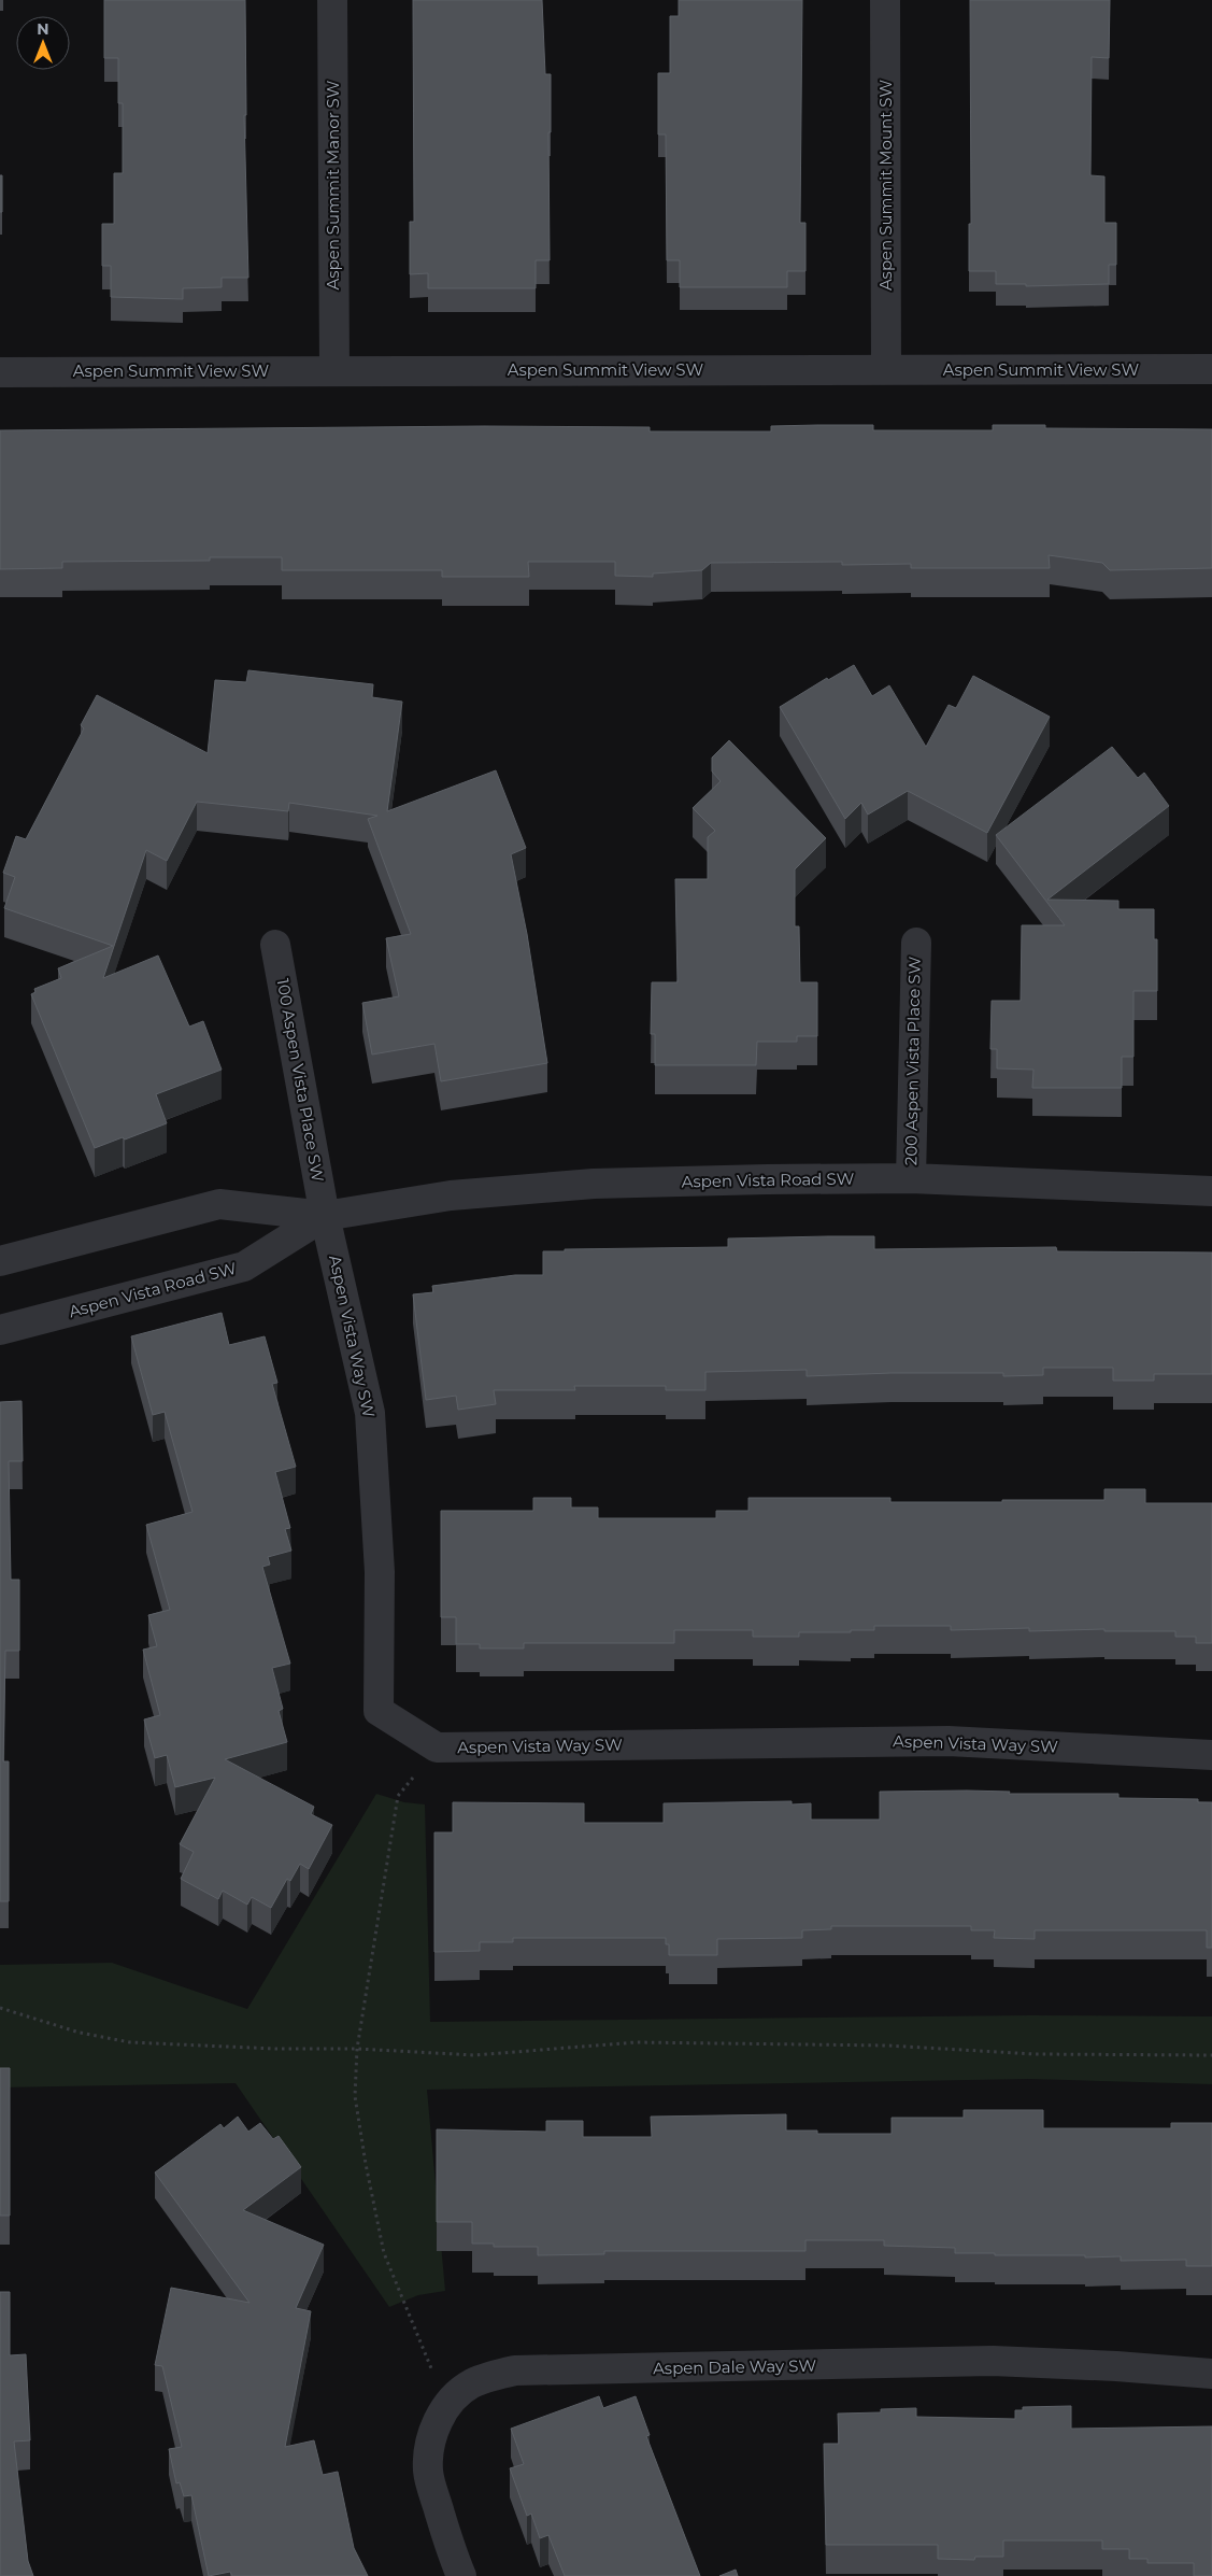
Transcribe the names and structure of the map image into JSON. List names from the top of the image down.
{
  "streets": {
    "street": [
      "Aspen Summit Manor SW",
      "Aspen Summit Mount SW",
      "Aspen Summit View SW",
      "200 Aspen Vista Place SW",
      "100 Aspen Vista Place SW",
      "Aspen Vista Road SW",
      "Aspen Vista Way SW",
      "Aspen Dale Way SW"
    ]
  },
  "crossings": [
    ["Aspen Summit Manor SW", "Aspen Summit View SW"],
    ["Aspen Summit Mount SW", "Aspen Summit View SW"],
    ["200 Aspen Vista Place SW", "Aspen Vista Road SW"],
    ["100 Aspen Vista Place SW", "Aspen Vista Road SW"],
    ["100 Aspen Vista Place SW", "Aspen Vista Way SW"],
    ["Aspen Vista Road SW", "Aspen Vista Way SW"]
  ],
  "north": "top"
}
